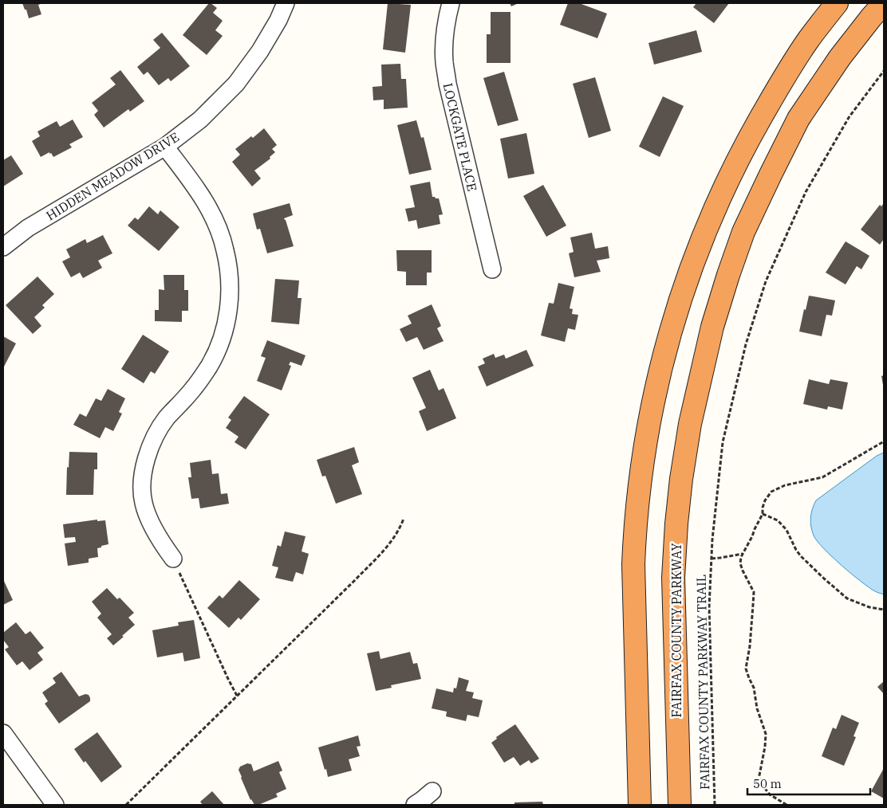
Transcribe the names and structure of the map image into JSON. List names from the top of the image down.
{
  "streets": {
    "highway": ["FAIRFAX COUNTY PARKWAY"],
    "street": ["LOCKGATE PLACE", "HIDDEN MEADOW DRIVE"],
    "path": ["FAIRFAX COUNTY PARKWAY TRAIL"]
  },
  "scale_bar": "50 m"
}
